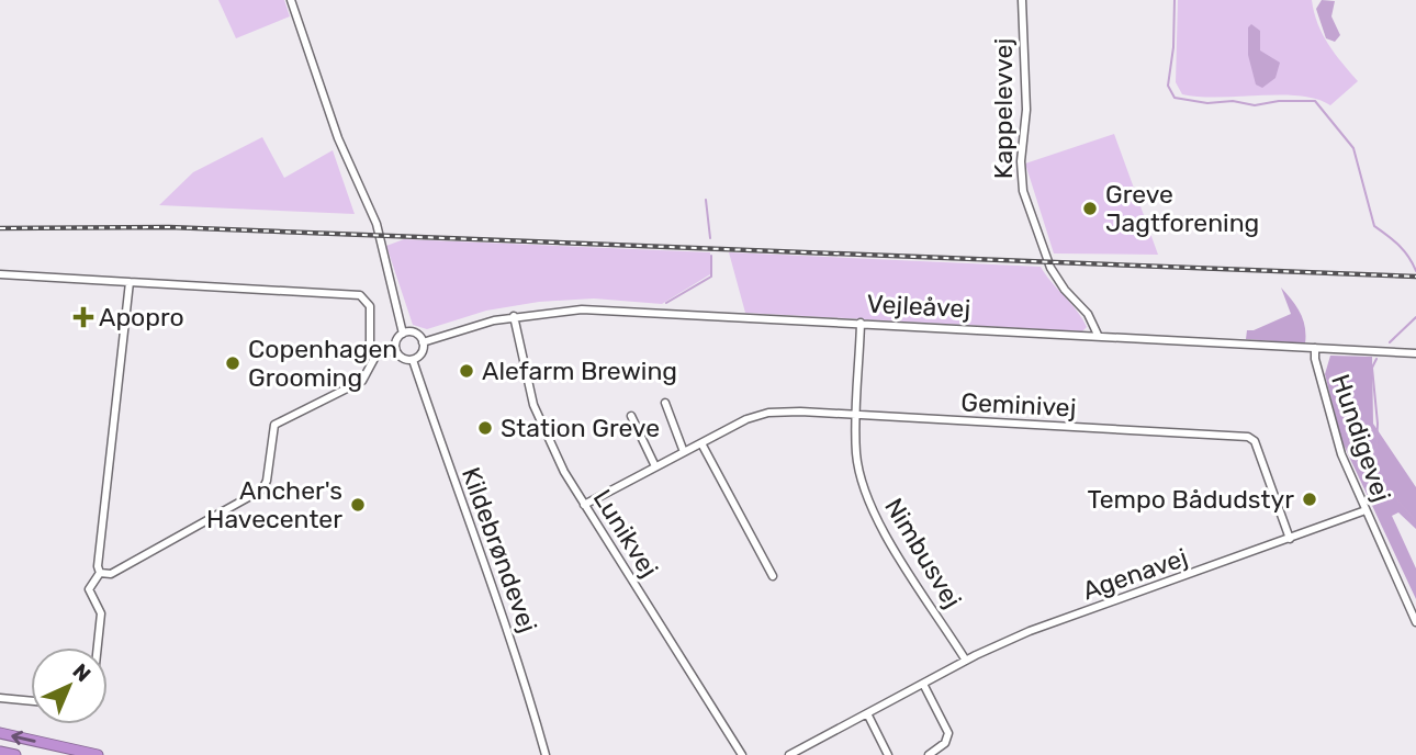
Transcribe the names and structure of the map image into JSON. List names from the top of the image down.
{
  "streets": {
    "street": [
      "Kappelevvej",
      "Vejleåvej",
      "Geminivej",
      "Hundigevej",
      "Lunikvej",
      "Kildebrøndevej",
      "Nimbusvej",
      "Agenavej"
    ]
  },
  "crossings": [
    ["Kappelevvej", "Vejleåvej"],
    ["Vejleåvej", "Hundigevej"],
    ["Vejleåvej", "Lunikvej"],
    ["Vejleåvej", "Kildebrøndevej"],
    ["Vejleåvej", "Nimbusvej"],
    ["Geminivej", "Lunikvej"],
    ["Geminivej", "Nimbusvej"],
    ["Geminivej", "Agenavej"],
    ["Hundigevej", "Agenavej"],
    ["Nimbusvej", "Agenavej"]
  ],
  "places": {
    "other": [
      "Greve Jagtforening",
      "Copenhagen Grooming",
      "Alefarm Brewing",
      "Station Greve",
      "Tempo Bådudstyr",
      "Ancher's Havecenter"
    ],
    "health": ["Apopro"]
  },
  "north": "top right"
}
